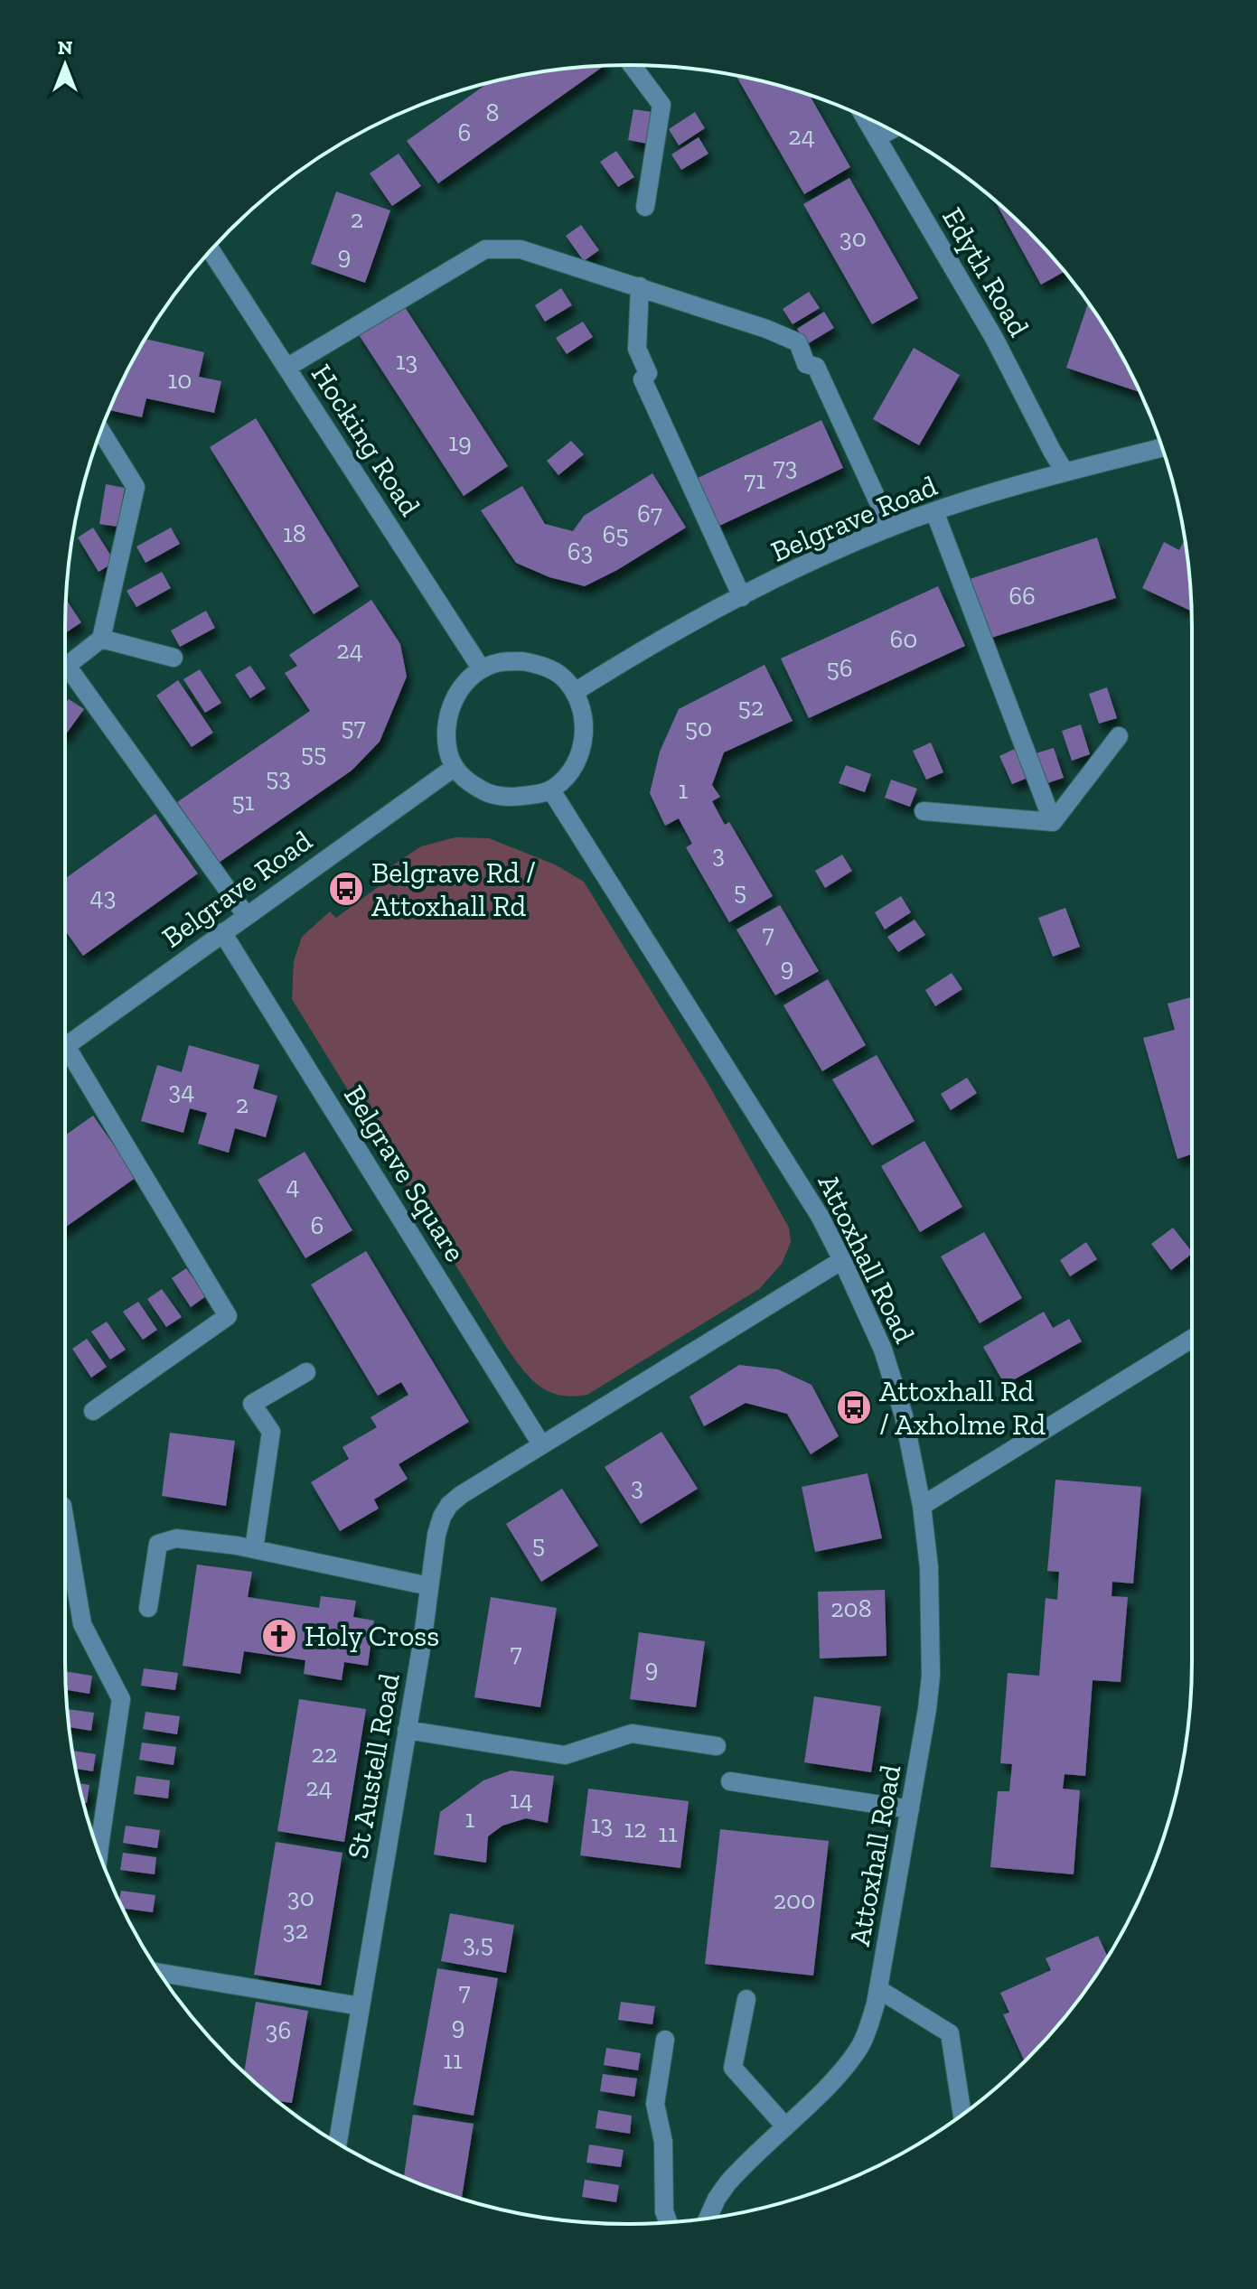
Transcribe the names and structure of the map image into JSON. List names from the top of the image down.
{
  "streets": {
    "street": [
      "Edyth Road",
      "Hocking Road",
      "Belgrave Road",
      "Belgrave Square",
      "Attoxhall Road",
      "St Austell Road"
    ]
  },
  "crossings": [
    ["Edyth Road", "Belgrave Road"],
    ["Hocking Road", "Belgrave Road"],
    ["Hocking Road", "Attoxhall Road"],
    ["Belgrave Road", "Belgrave Square"],
    ["Belgrave Road", "Attoxhall Road"],
    ["Belgrave Square", "St Austell Road"],
    ["Attoxhall Road", "St Austell Road"]
  ],
  "places": {
    "bus stop": ["Belgrave Rd / Attoxhall Rd", "Attoxhall Rd / Axholme Rd"],
    "church": ["Holy Cross"]
  },
  "house_numbers": [
    "8",
    "6",
    "24",
    "2",
    "30",
    "9",
    "13",
    "10",
    "19",
    "73",
    "71",
    "67",
    "18",
    "65",
    "63",
    "66",
    "60",
    "24",
    "56",
    "52",
    "57",
    "50",
    "55",
    "53",
    "1",
    "51",
    "3",
    "5",
    "43",
    "7",
    "9",
    "34",
    "2",
    "4",
    "6",
    "3",
    "5",
    "208",
    "7",
    "9",
    "22",
    "24",
    "14",
    "1",
    "13",
    "12",
    "11",
    "30",
    "200",
    "32",
    "3,5",
    "7",
    "9",
    "36",
    "11"
  ],
  "north": "top"
}
